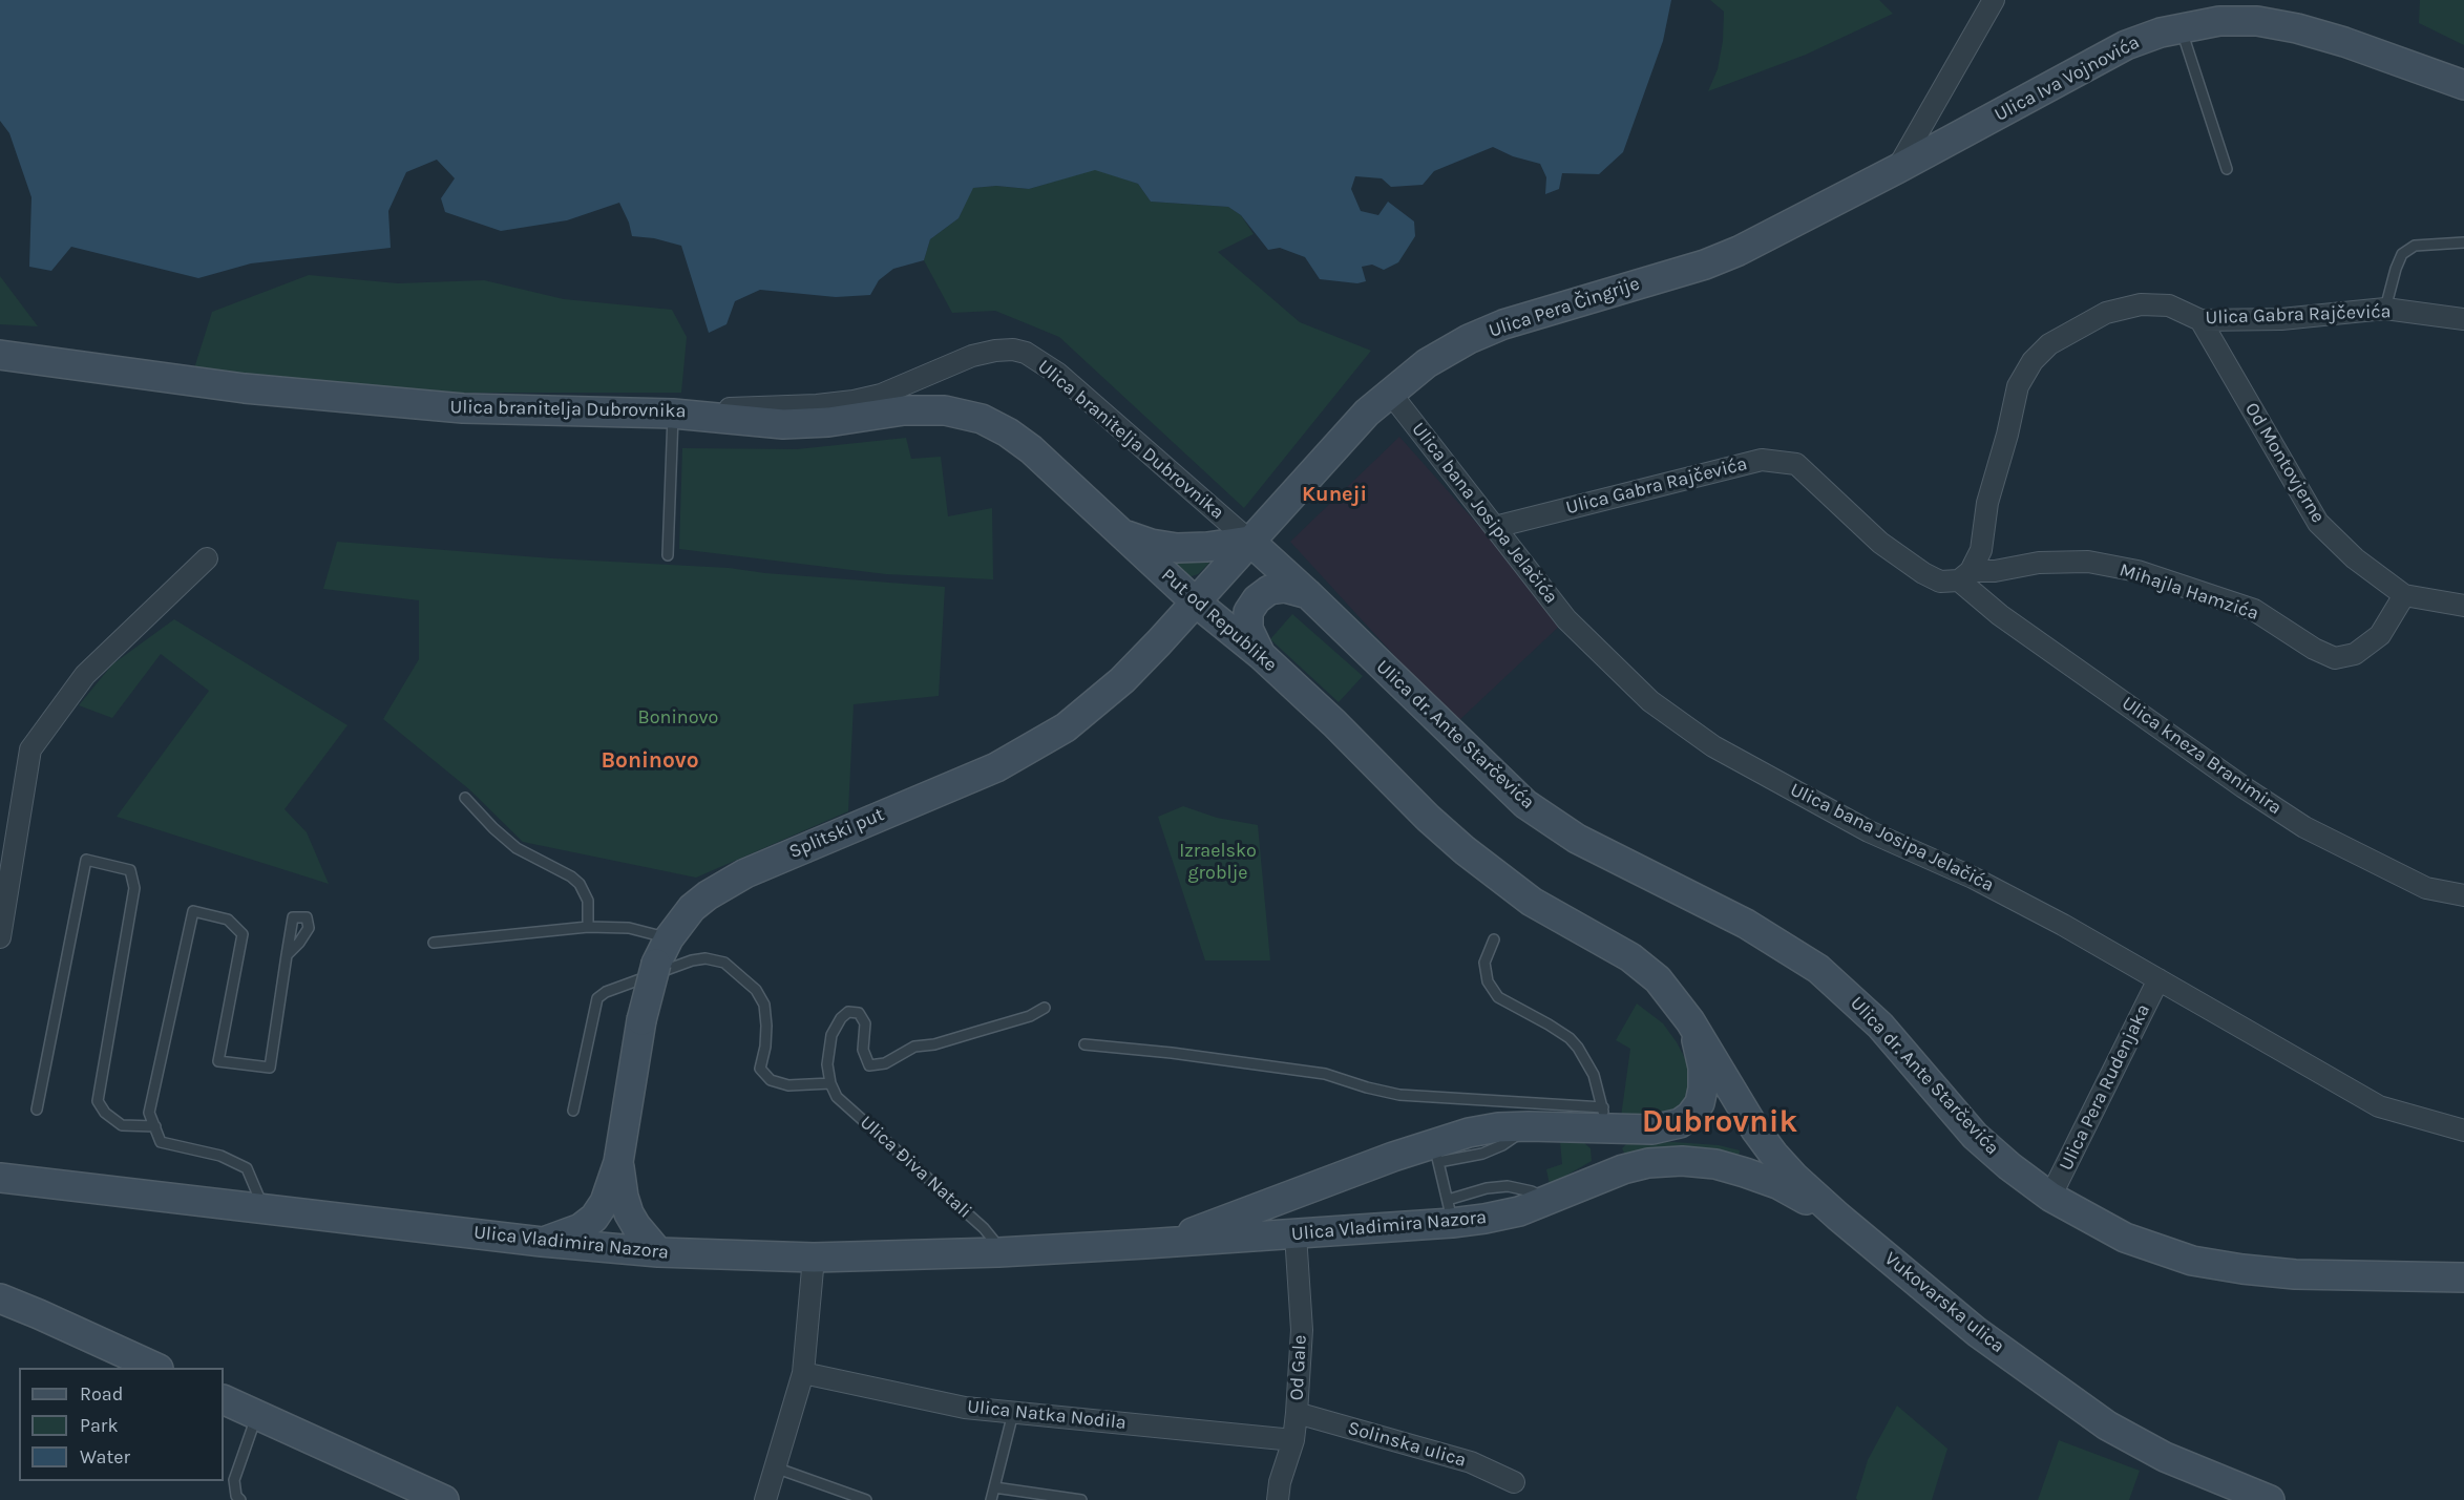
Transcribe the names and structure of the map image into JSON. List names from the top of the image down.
{
  "streets": {
    "main road": [
      "Ulica Iva Vojnovića",
      "Ulica Pera Čingrije",
      "Ulica branitelja Dubrovnika",
      "Put od Republike",
      "Ulica dr. Ante Starčevića",
      "Splitski put",
      "Ulica Vladimira Nazora",
      "Vukovarska ulica"
    ],
    "street": [
      "Ulica Gabra Rajčevića",
      "Od Montovjerne",
      "Ulica bana Josipa Jelačića",
      "Mihajla Hamzića",
      "Ulica kneza Branimira",
      "Ulica Pera Rudenjaka",
      "Od Gale",
      "Ulica Natka Nodila",
      "Solinska ulica"
    ],
    "lane": ["Ulica Điva Natali"]
  },
  "crossings": [
    ["Ulica Iva Vojnovića", "Ulica Pera Čingrije"],
    ["Ulica Pera Čingrije", "Ulica branitelja Dubrovnika"],
    ["Ulica Pera Čingrije", "Ulica bana Josipa Jelačića"],
    ["Ulica Pera Čingrije", "Ulica dr. Ante Starčevića"],
    ["Ulica Pera Čingrije", "Splitski put"],
    ["Ulica Gabra Rajčevića", "Od Montovjerne"],
    ["Ulica Gabra Rajčevića", "Ulica bana Josipa Jelačića"],
    ["Ulica Gabra Rajčevića", "Mihajla Hamzića"],
    ["Ulica Gabra Rajčevića", "Ulica kneza Branimira"],
    ["Ulica branitelja Dubrovnika", "Put od Republike"],
    ["Ulica branitelja Dubrovnika", "Ulica dr. Ante Starčevića"],
    ["Ulica branitelja Dubrovnika", "Splitski put"],
    ["Od Montovjerne", "Mihajla Hamzića"],
    ["Ulica bana Josipa Jelačića", "Ulica Pera Rudenjaka"],
    ["Mihajla Hamzića", "Ulica kneza Branimira"],
    ["Put od Republike", "Splitski put"],
    ["Put od Republike", "Ulica Vladimira Nazora"],
    ["Put od Republike", "Vukovarska ulica"],
    ["Ulica dr. Ante Starčevića", "Splitski put"],
    ["Ulica dr. Ante Starčevića", "Ulica Pera Rudenjaka"],
    ["Splitski put", "Ulica Vladimira Nazora"],
    ["Ulica Điva Natali", "Ulica Vladimira Nazora"],
    ["Ulica Vladimira Nazora", "Vukovarska ulica"],
    ["Ulica Vladimira Nazora", "Od Gale"],
    ["Od Gale", "Ulica Natka Nodila"],
    ["Od Gale", "Solinska ulica"]
  ],
  "districts": ["Kuneji", "Boninovo", "Dubrovnik"],
  "parks": ["Boninovo", "Izraelsko groblje"],
  "legend": ["Road", "Park", "Water"]
}
